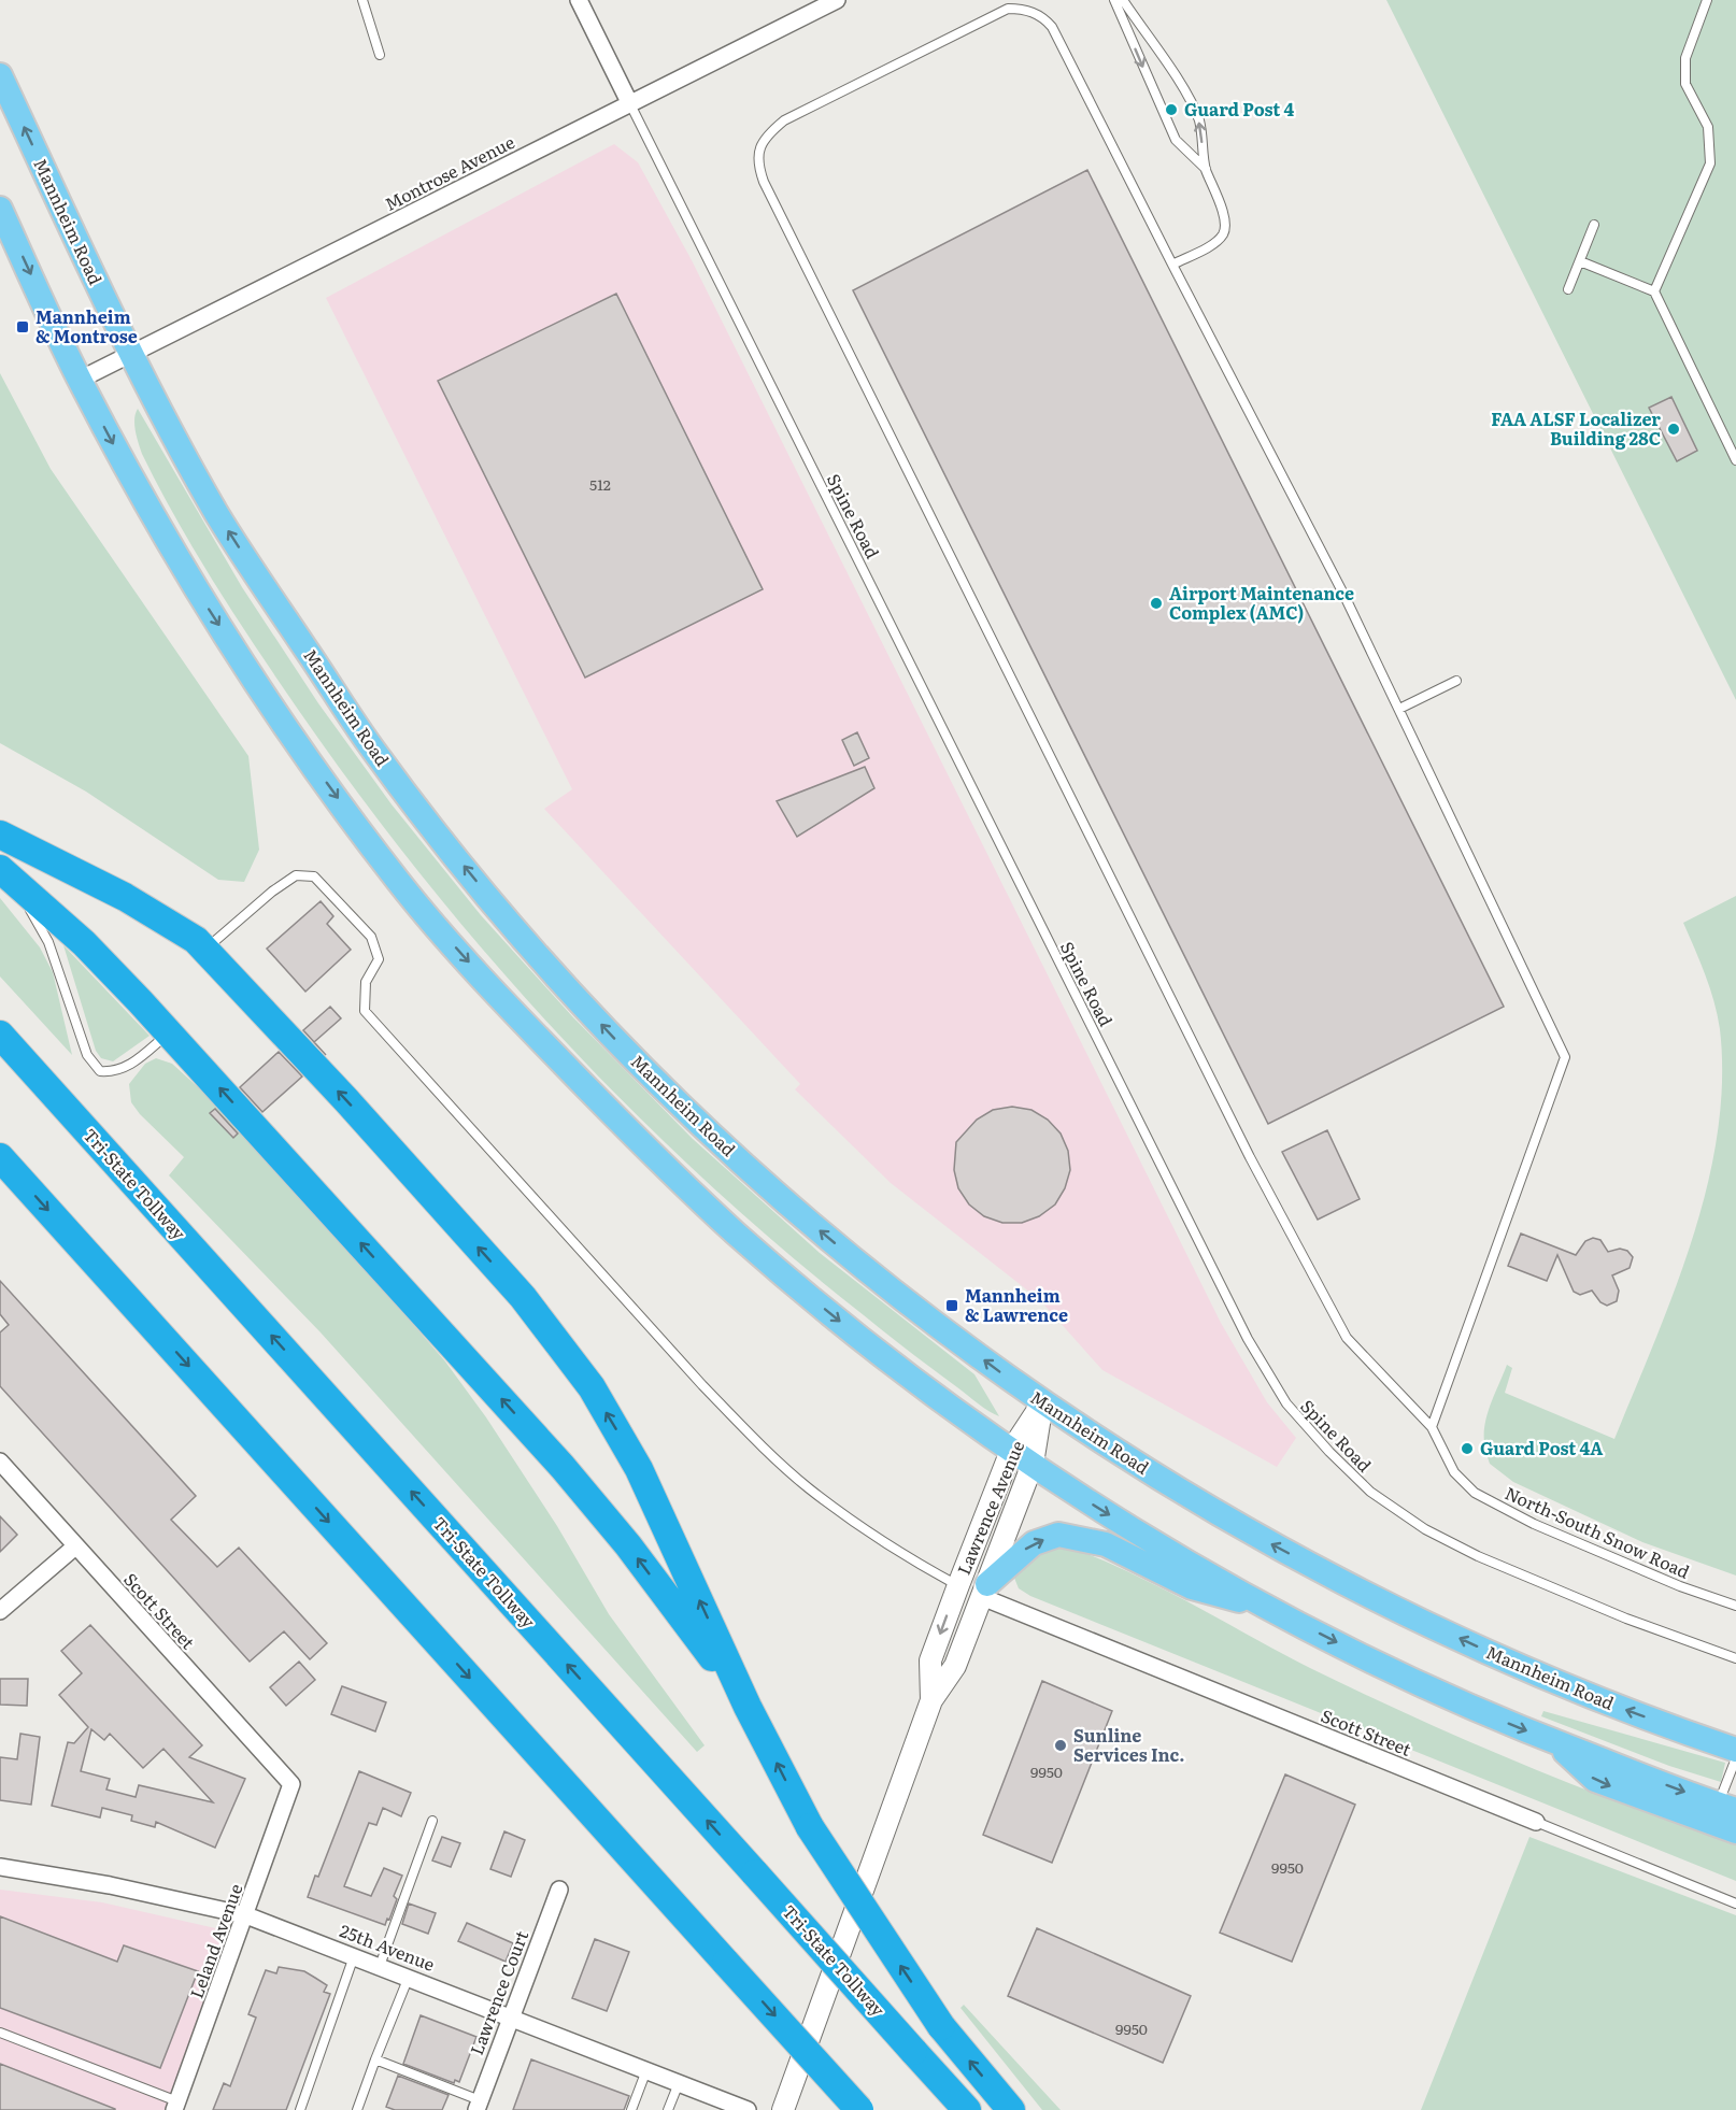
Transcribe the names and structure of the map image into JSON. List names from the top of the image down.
{
  "streets": {
    "highway": ["Tri-State Tollway"],
    "main road": ["Mannheim Road", "Lawrence Avenue"],
    "street": [
      "Montrose Avenue",
      "Scott Street",
      "Leland Avenue",
      "25th Avenue",
      "Lawrence Court"
    ],
    "lane": ["Spine Road", "North-South Snow Road"]
  },
  "crossings": [
    ["Montrose Avenue", "Mannheim Road"],
    ["Montrose Avenue", "Spine Road"],
    ["Mannheim Road", "Lawrence Avenue"],
    ["Lawrence Avenue", "Scott Street"],
    ["Scott Street", "Leland Avenue"],
    ["Leland Avenue", "25th Avenue"],
    ["25th Avenue", "Lawrence Court"]
  ],
  "places": {
    "other": [
      "Guard Post 4",
      "FAA ALSF Localizer Building 28C",
      "Airport Maintenance Complex (AMC)",
      "Guard Post 4A",
      "Sunline Services Inc."
    ],
    "transit": ["Mannheim & Montrose", "Mannheim & Lawrence"]
  },
  "house_numbers": [
    "512",
    "9950",
    "9950",
    "9950"
  ]
}
